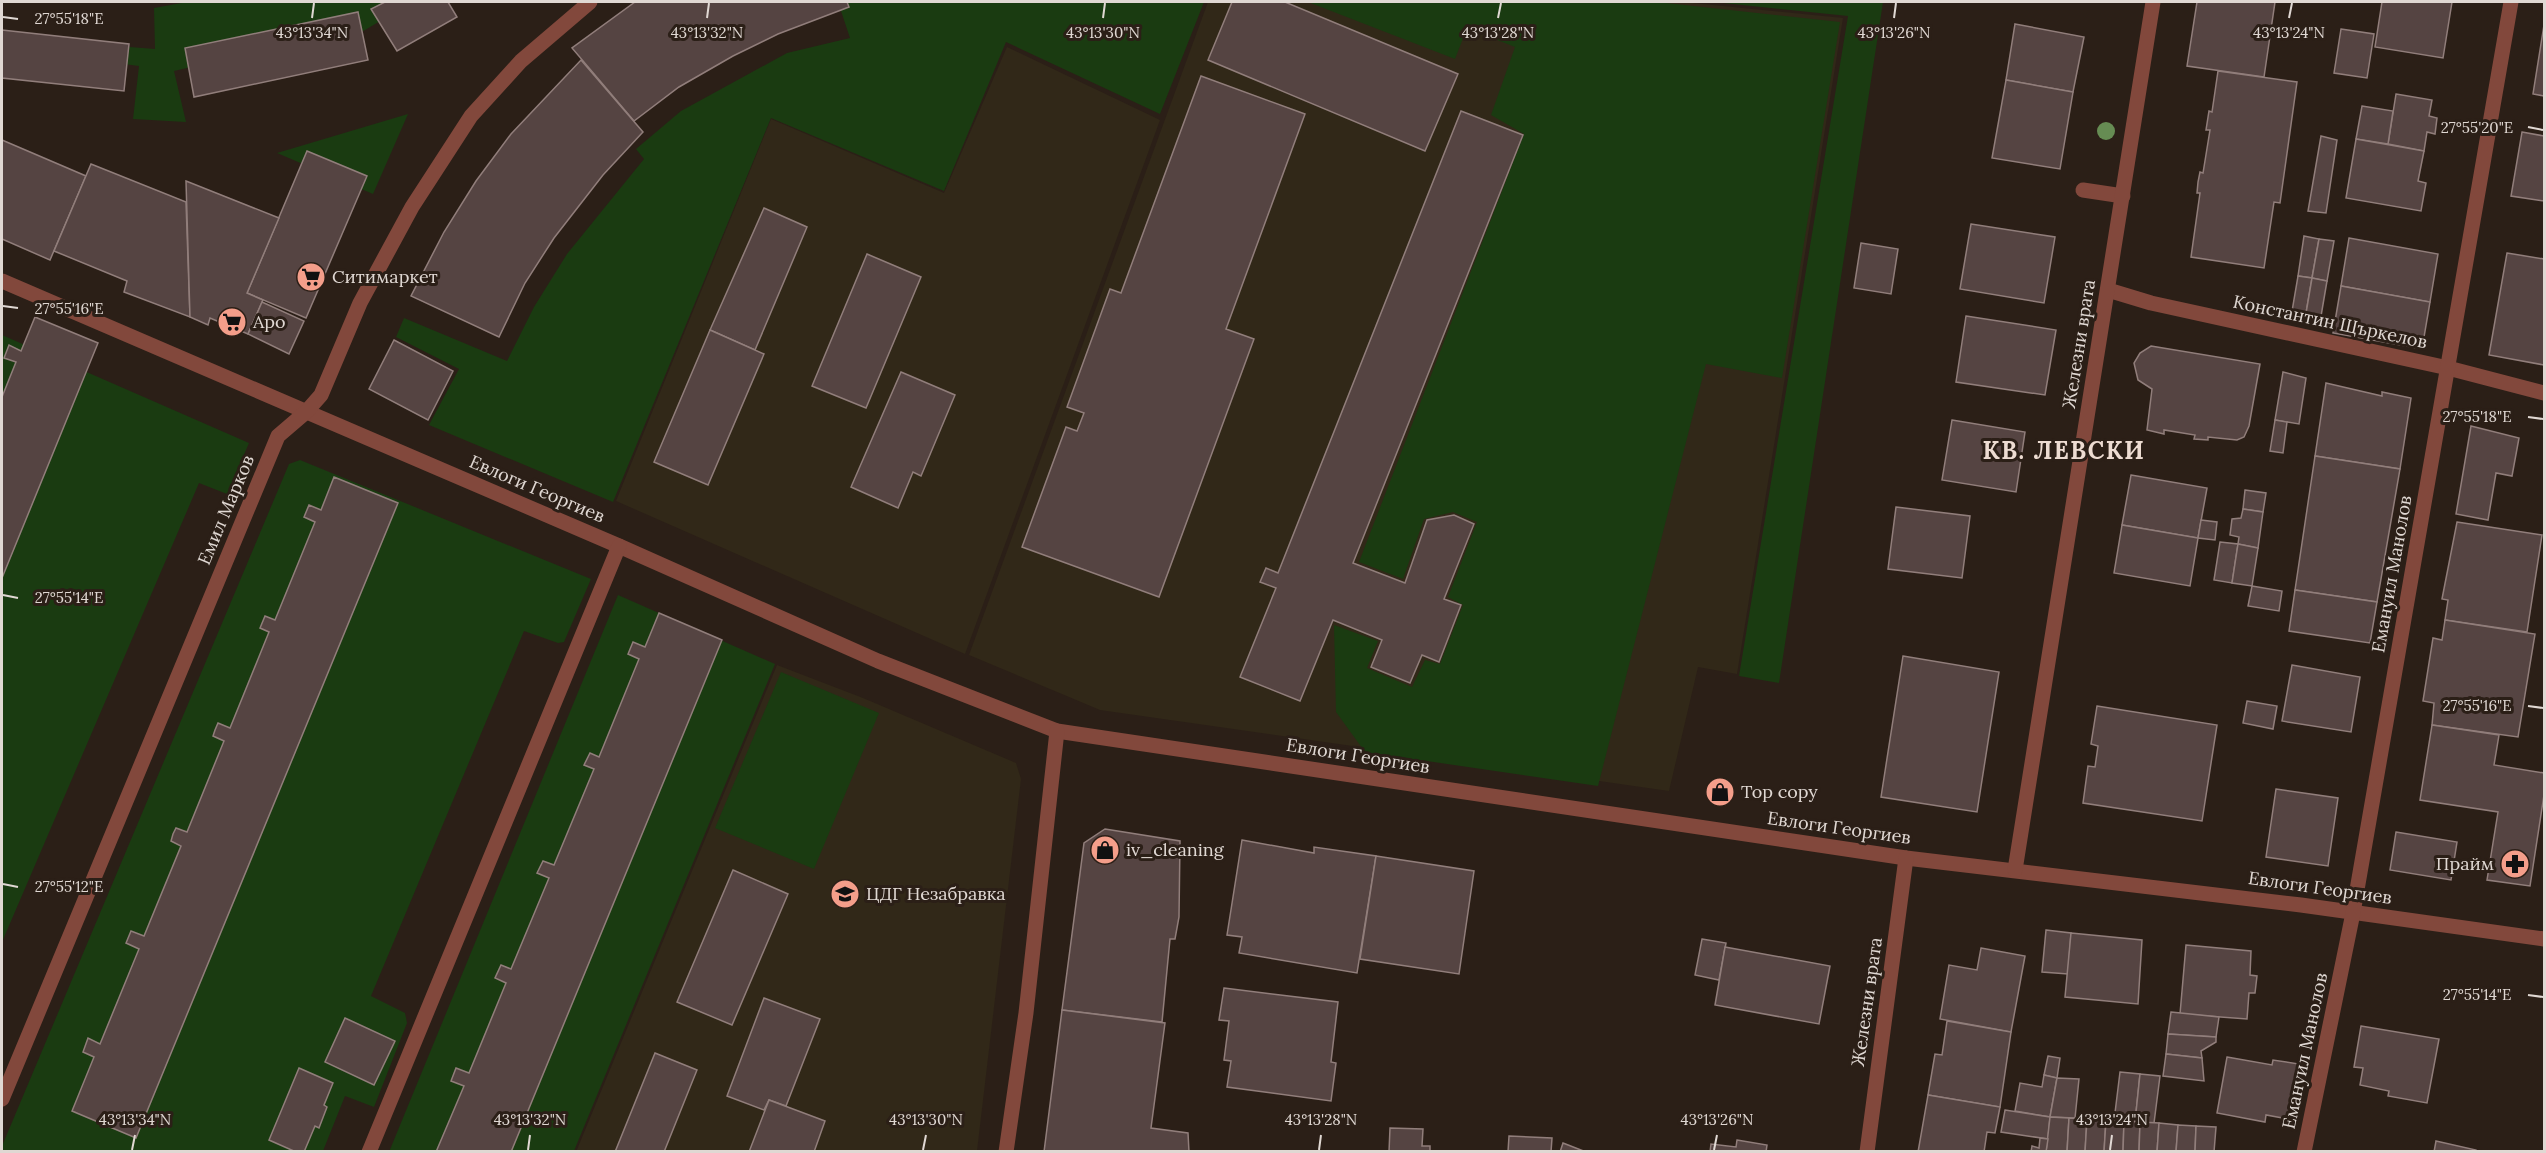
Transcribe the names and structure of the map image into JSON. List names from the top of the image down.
{
  "streets": {
    "street": [
      "Константин Щъркелов",
      "Железни врата",
      "Евлоги Георгиев",
      "Емил Марков",
      "Емануил Манолов"
    ]
  },
  "crossings": [
    ["Константин Щъркелов", "Железни врата"],
    ["Константин Щъркелов", "Емануил Манолов"],
    ["Железни врата", "Евлоги Георгиев"],
    ["Евлоги Георгиев", "Емил Марков"],
    ["Евлоги Георгиев", "Емануил Манолов"]
  ],
  "districts": ["КВ. ЛЕВСКИ"],
  "places": {
    "supermarket": ["Ситимаркет", "Аро"],
    "shop": ["Top copy", "iv_cleaning"],
    "pharmacy": ["Прайм"],
    "school or university": ["ЦДГ Незабравка"]
  },
  "coordinates": [
    "27°55'18\"E",
    "43°13'34\"N",
    "43°13'32\"N",
    "43°13'30\"N",
    "43°13'28\"N",
    "43°13'26\"N",
    "43°13'24\"N",
    "27°55'20\"E",
    "27°55'16\"E",
    "27°55'14\"E",
    "27°55'12\"E"
  ]
}
